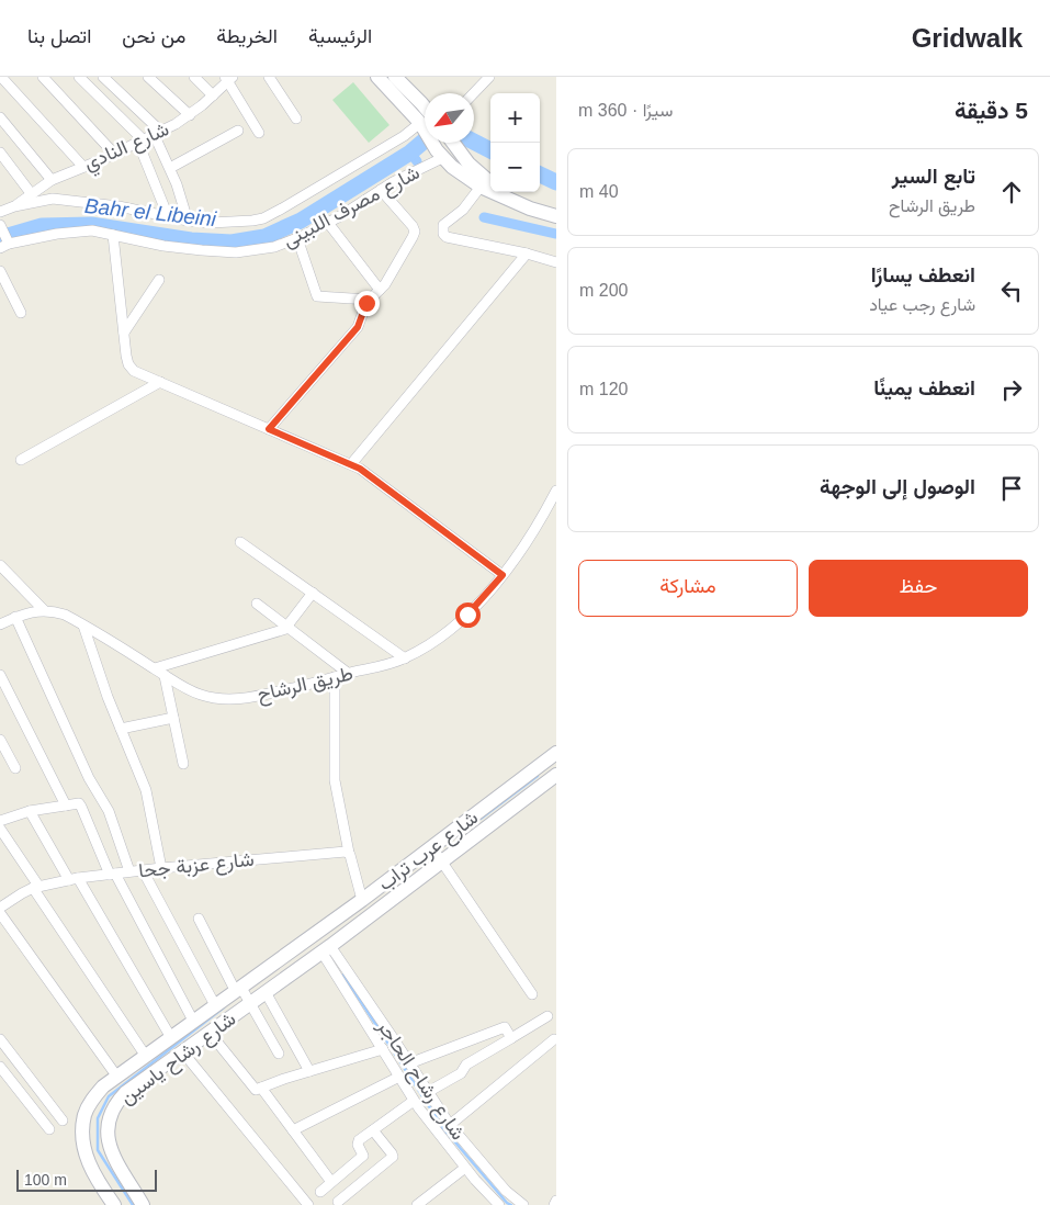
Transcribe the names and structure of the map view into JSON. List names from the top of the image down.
{
  "streets": {
    "street": [
      "شارع النادي",
      "شارع مصرف اللبينى",
      "طريق الرشاح",
      "شارع عرب تراب",
      "شارع عزبة جحا",
      "شارع رشاح ياسين",
      "شارع رشاح الحاجر"
    ]
  },
  "crossings": [
    ["شارع النادي", "شارع مصرف اللبينى"],
    ["شارع عرب تراب", "شارع رشاح ياسين"],
    ["شارع عرب تراب", "شارع رشاح الحاجر"],
    ["شارع رشاح ياسين", "شارع رشاح الحاجر"]
  ],
  "water": ["Bahr el Libeini"],
  "scale_bar": "100 m",
  "north": "bottom left",
  "page": {
    "header": "Gridwalk",
    "nav": [
      "الرئيسية",
      "الخريطة",
      "من نحن",
      "اتصل بنا"
    ],
    "heading": ["5 دقيقة", "سيرًا · 360 m"],
    "map_buttons": ["+", "−"],
    "list": [
      ["تابع السير", "طريق الرشاح", "40 m"],
      ["انعطف يسارًا", "شارع رجب عياد", "200 m"],
      ["انعطف يمينًا", "120 m"],
      "الوصول إلى الوجهة"
    ],
    "buttons": ["حفظ", "مشاركة"],
    "scale": "100 m"
  }
}
